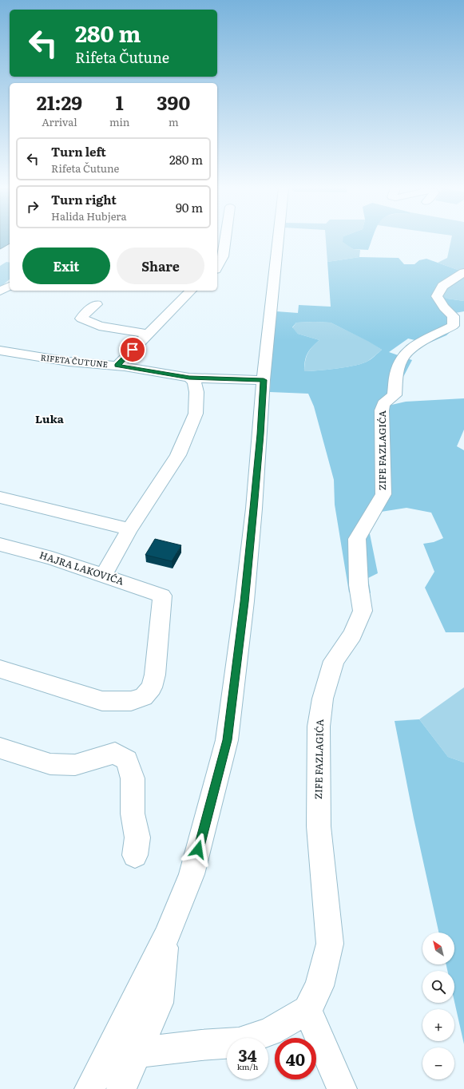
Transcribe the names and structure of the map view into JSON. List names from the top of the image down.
{
  "streets": {
    "street": ["RIFETA ČUTUNE", "ZIFE FAZLAGIĆA", "HAJRA LAKOVIĆA"]
  },
  "districts": ["Luka"],
  "north": "top left",
  "page": {
    "turn": ["280 m", "Rifeta Čutune"],
    "eta": [
      "21:29",
      "Arrival",
      "1",
      "min",
      "390",
      "m"
    ],
    "list": [
      {
        "name": "Turn left",
        "note": "Rifeta Čutune",
        "value": "280 m"
      },
      {
        "name": "Turn right",
        "note": "Halida Hubjera",
        "value": "90 m"
      }
    ],
    "buttons": ["Exit", "Share"],
    "map_buttons": ["+", "−"],
    "speed": "34 km/h",
    "limit": "40"
  }
}
